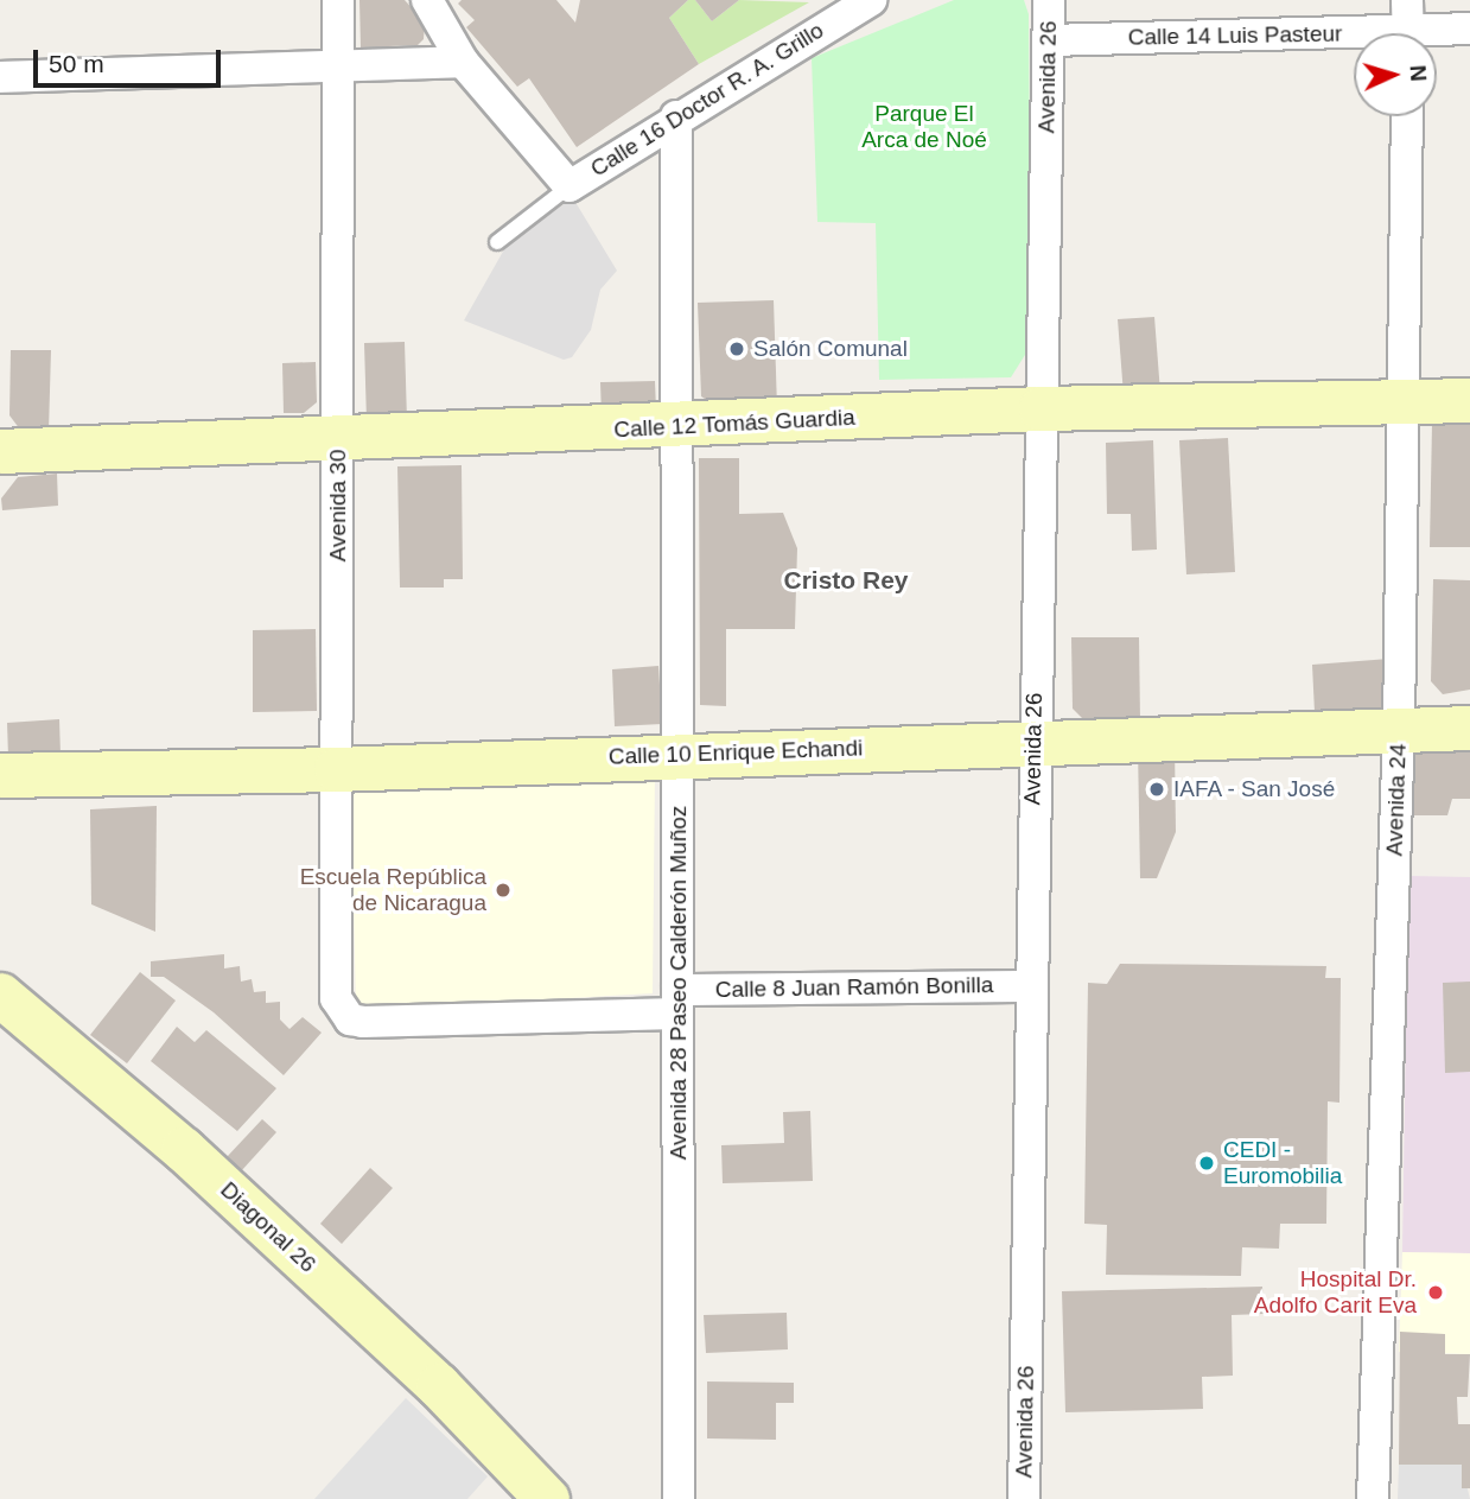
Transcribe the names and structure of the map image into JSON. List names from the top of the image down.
{
  "streets": {
    "street": [
      "Calle 14 Luis Pasteur",
      "Avenida 26",
      "Calle 16 Doctor R. A. Grillo",
      "Calle 12 Tomás Guardia",
      "Avenida 30",
      "Calle 10 Enrique Echandi",
      "Avenida 24",
      "Avenida 28 Paseo Calderón Muñoz",
      "Calle 8 Juan Ramón Bonilla",
      "Diagonal 26"
    ]
  },
  "crossings": [
    ["Calle 14 Luis Pasteur", "Avenida 26"],
    ["Avenida 26", "Calle 12 Tomás Guardia"],
    ["Avenida 26", "Calle 10 Enrique Echandi"],
    ["Avenida 26", "Calle 8 Juan Ramón Bonilla"],
    ["Calle 16 Doctor R. A. Grillo", "Avenida 28 Paseo Calderón Muñoz"],
    ["Calle 12 Tomás Guardia", "Avenida 30"],
    ["Calle 12 Tomás Guardia", "Avenida 24"],
    ["Calle 12 Tomás Guardia", "Avenida 28 Paseo Calderón Muñoz"],
    ["Avenida 30", "Calle 10 Enrique Echandi"],
    ["Avenida 30", "Calle 8 Juan Ramón Bonilla"],
    ["Calle 10 Enrique Echandi", "Avenida 24"],
    ["Calle 10 Enrique Echandi", "Avenida 28 Paseo Calderón Muñoz"],
    ["Avenida 28 Paseo Calderón Muñoz", "Calle 8 Juan Ramón Bonilla"]
  ],
  "districts": ["Cristo Rey"],
  "parks": ["Parque El Arca de Noé"],
  "places": [
    "Salón Comunal",
    "IAFA - San José",
    "Escuela República de Nicaragua",
    "CEDI - Euromobilia",
    "Hospital Dr. Adolfo Carit Eva"
  ],
  "scale_bar": "50 m",
  "north": "right"
}
